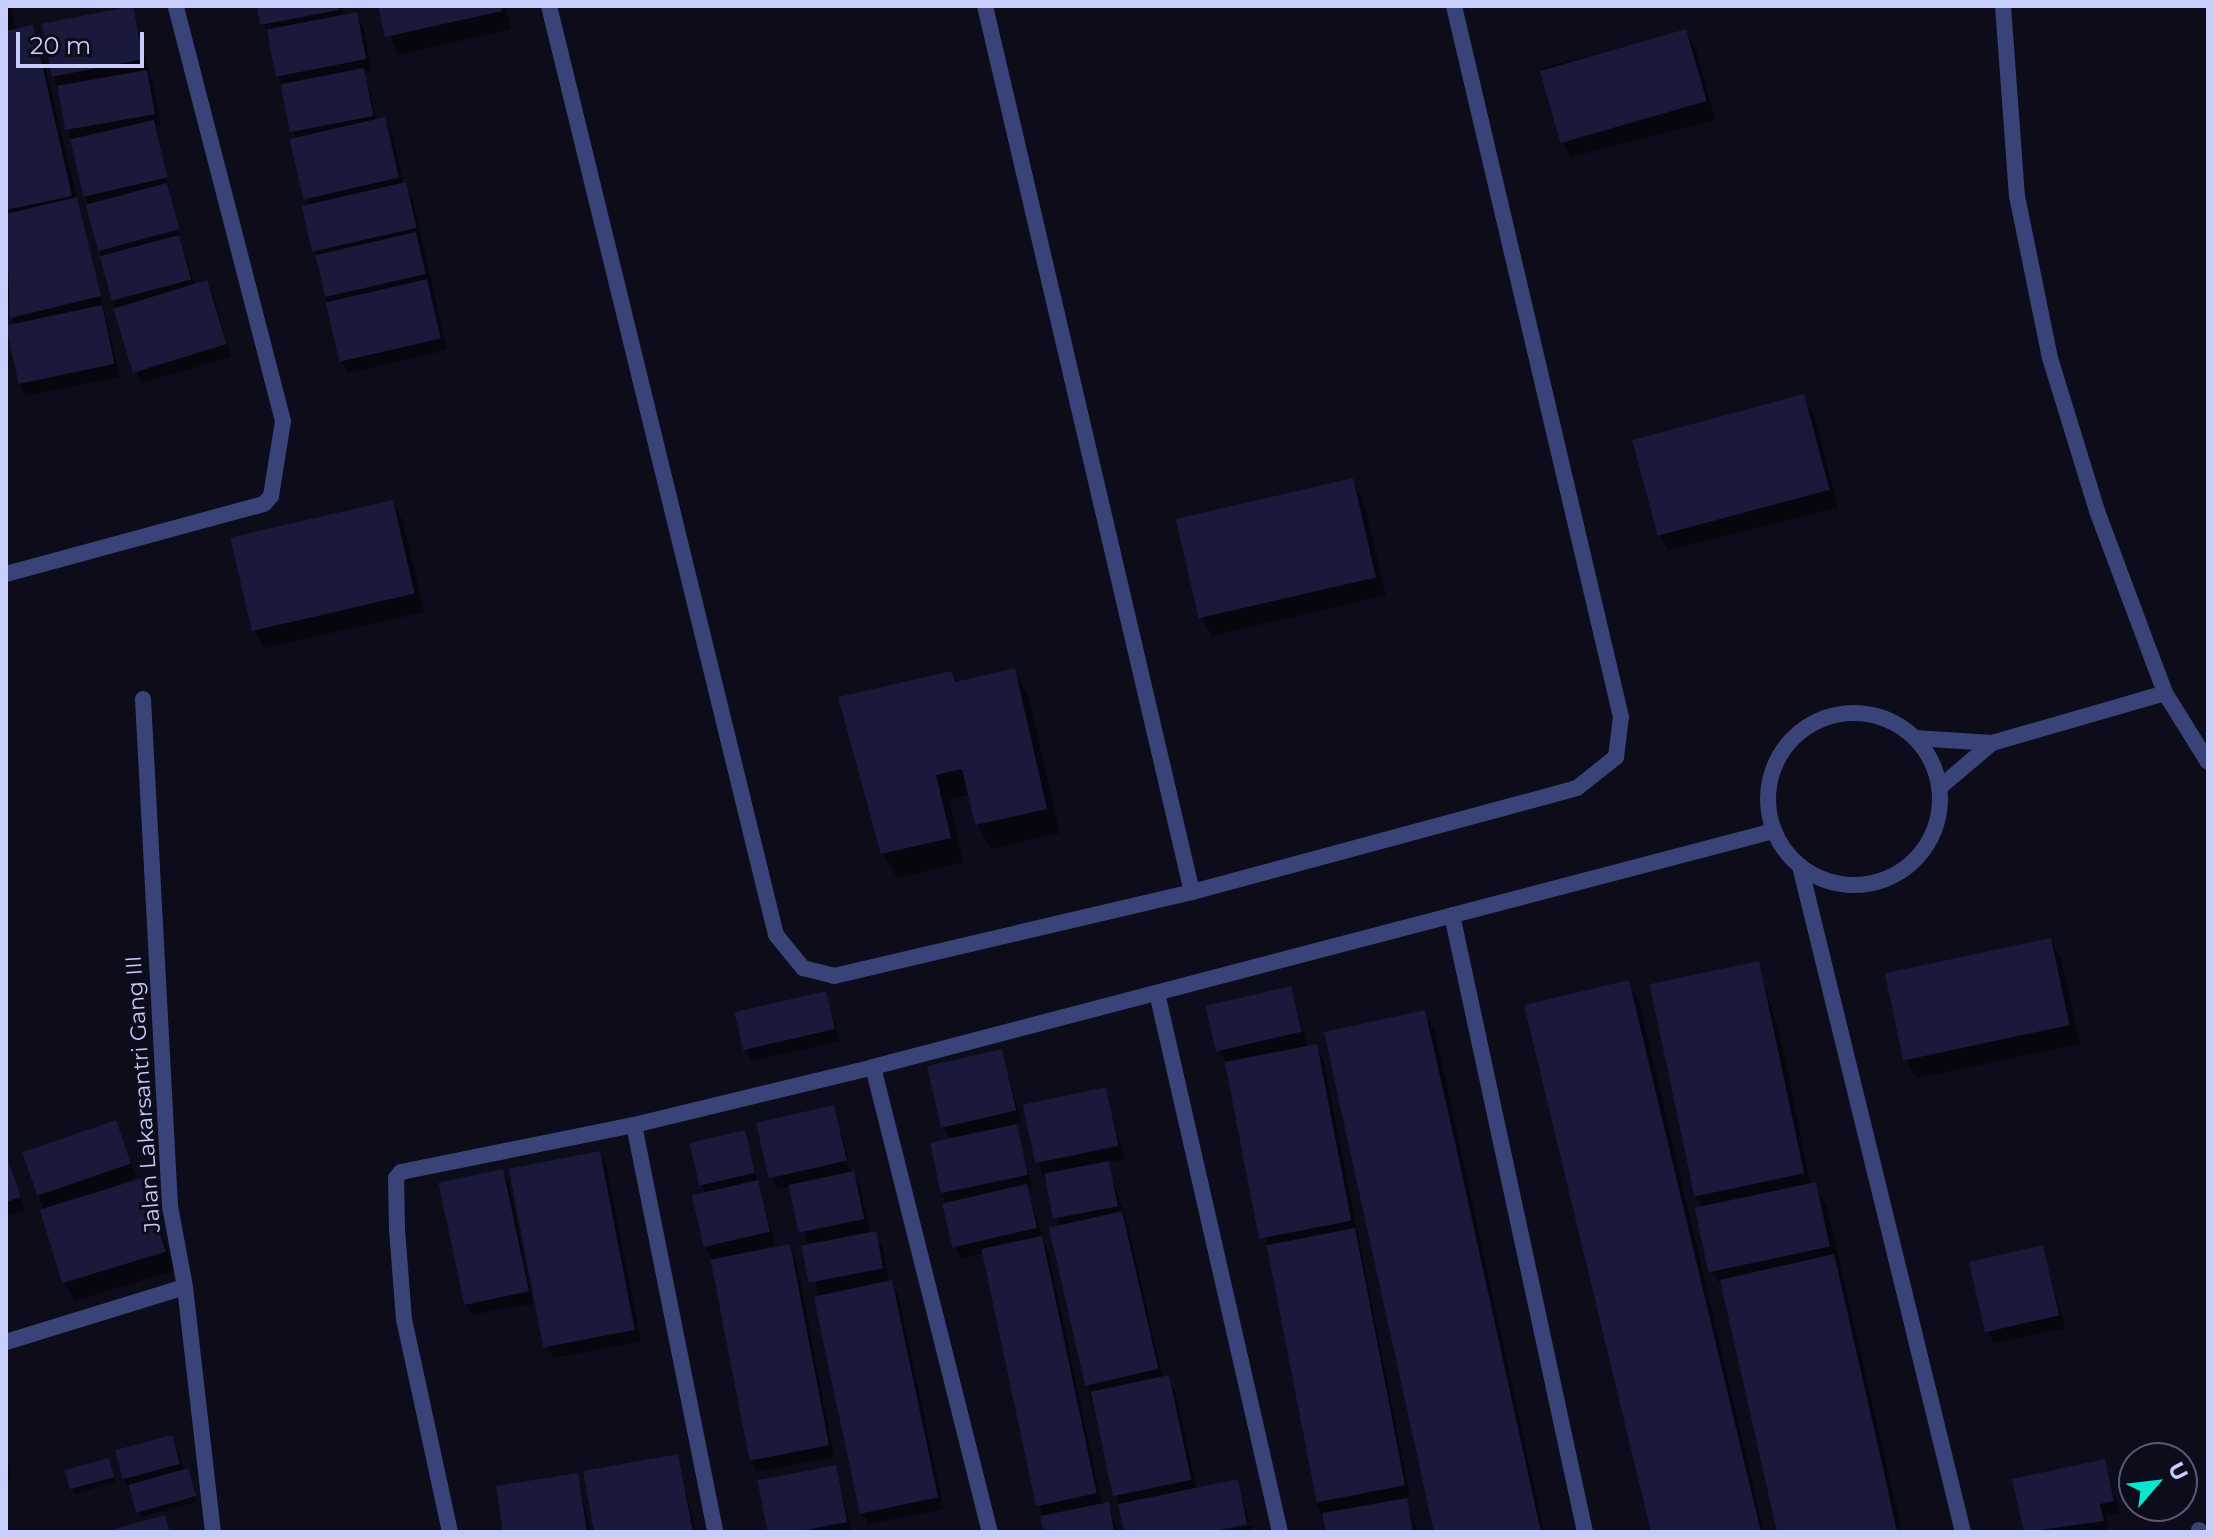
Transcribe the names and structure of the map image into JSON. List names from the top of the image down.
{
  "streets": {
    "street": ["Jalan Lakarsantri Gang III"]
  },
  "scale_bar": "20 m",
  "north": "top right"
}
